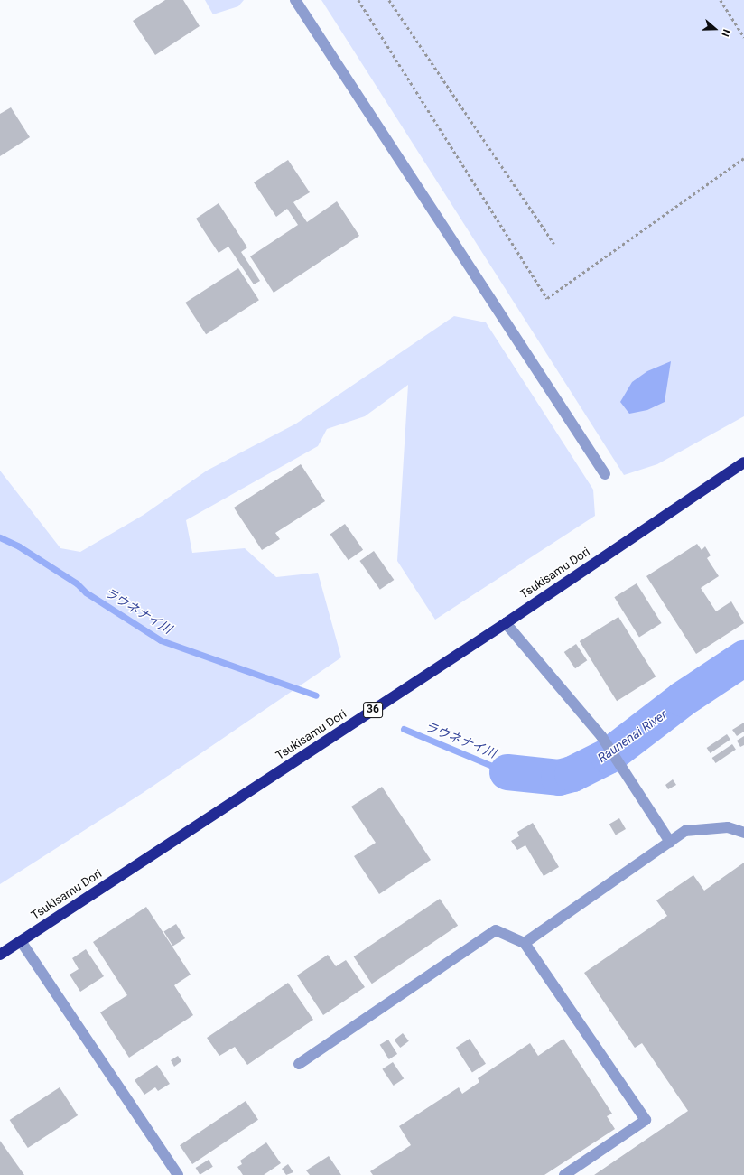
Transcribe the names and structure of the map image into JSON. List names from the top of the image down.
{
  "streets": {
    "highway": ["Tsukisamu Dori", "36"]
  },
  "water": ["ラウネナイ川", "Raunenai River"],
  "north": "right"
}
